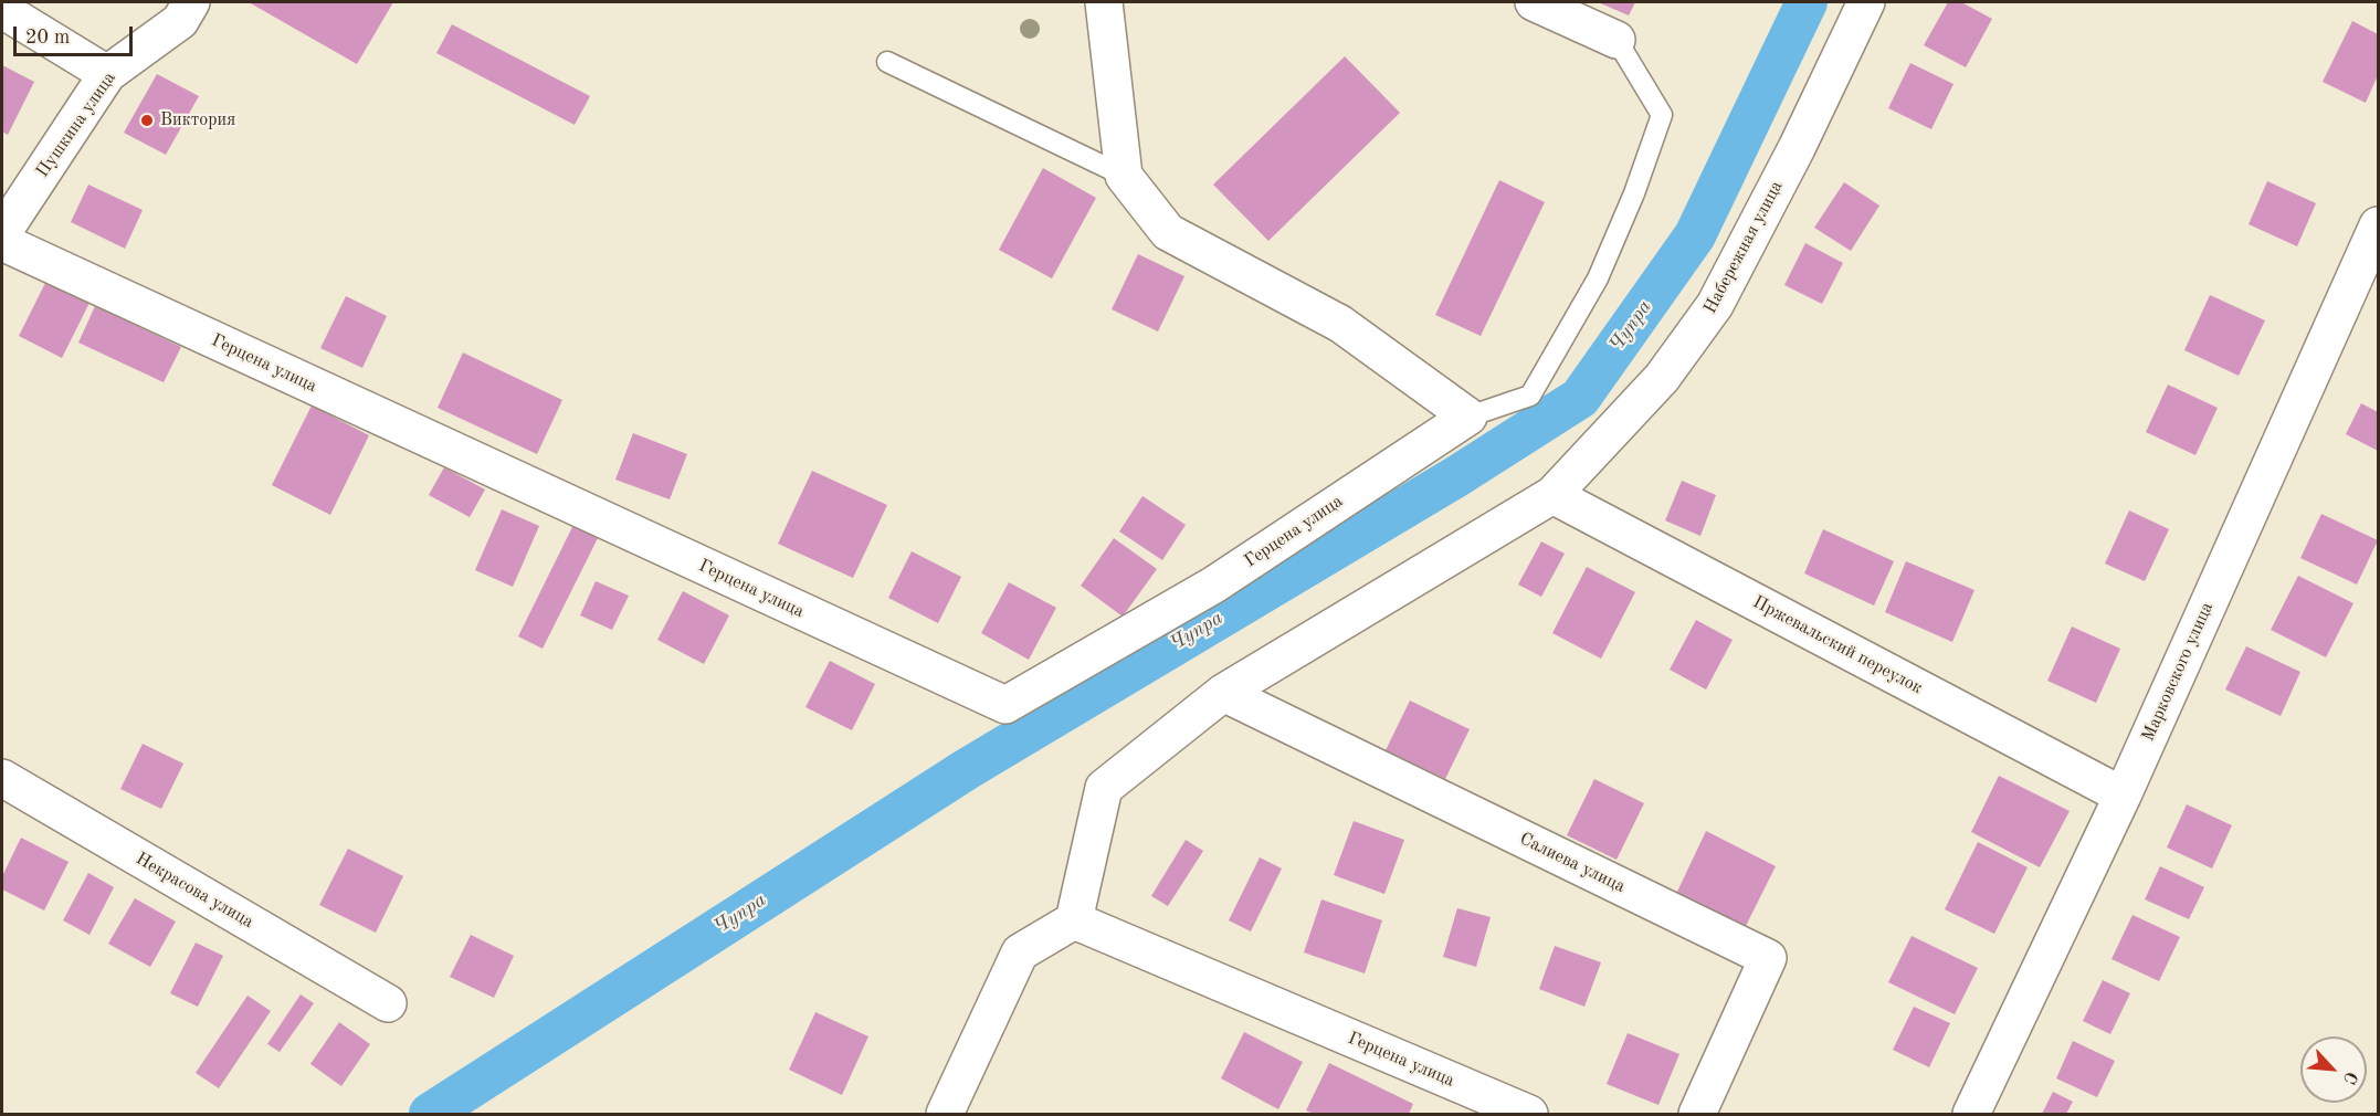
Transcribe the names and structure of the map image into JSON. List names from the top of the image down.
{
  "streets": {
    "street": [
      "Пушкина улица",
      "Набережная улица",
      "Герцена улица",
      "Пржевальский переулок",
      "Марковского улица",
      "Салиева улица",
      "Некрасова улица"
    ]
  },
  "crossings": [
    ["Набережная улица", "Герцена улица"],
    ["Набережная улица", "Пржевальский переулок"],
    ["Набережная улица", "Салиева улица"],
    ["Пржевальский переулок", "Марковского улица"]
  ],
  "water": ["Чупра"],
  "places": ["Виктория"],
  "scale_bar": "20 m",
  "north": "bottom right"
}
